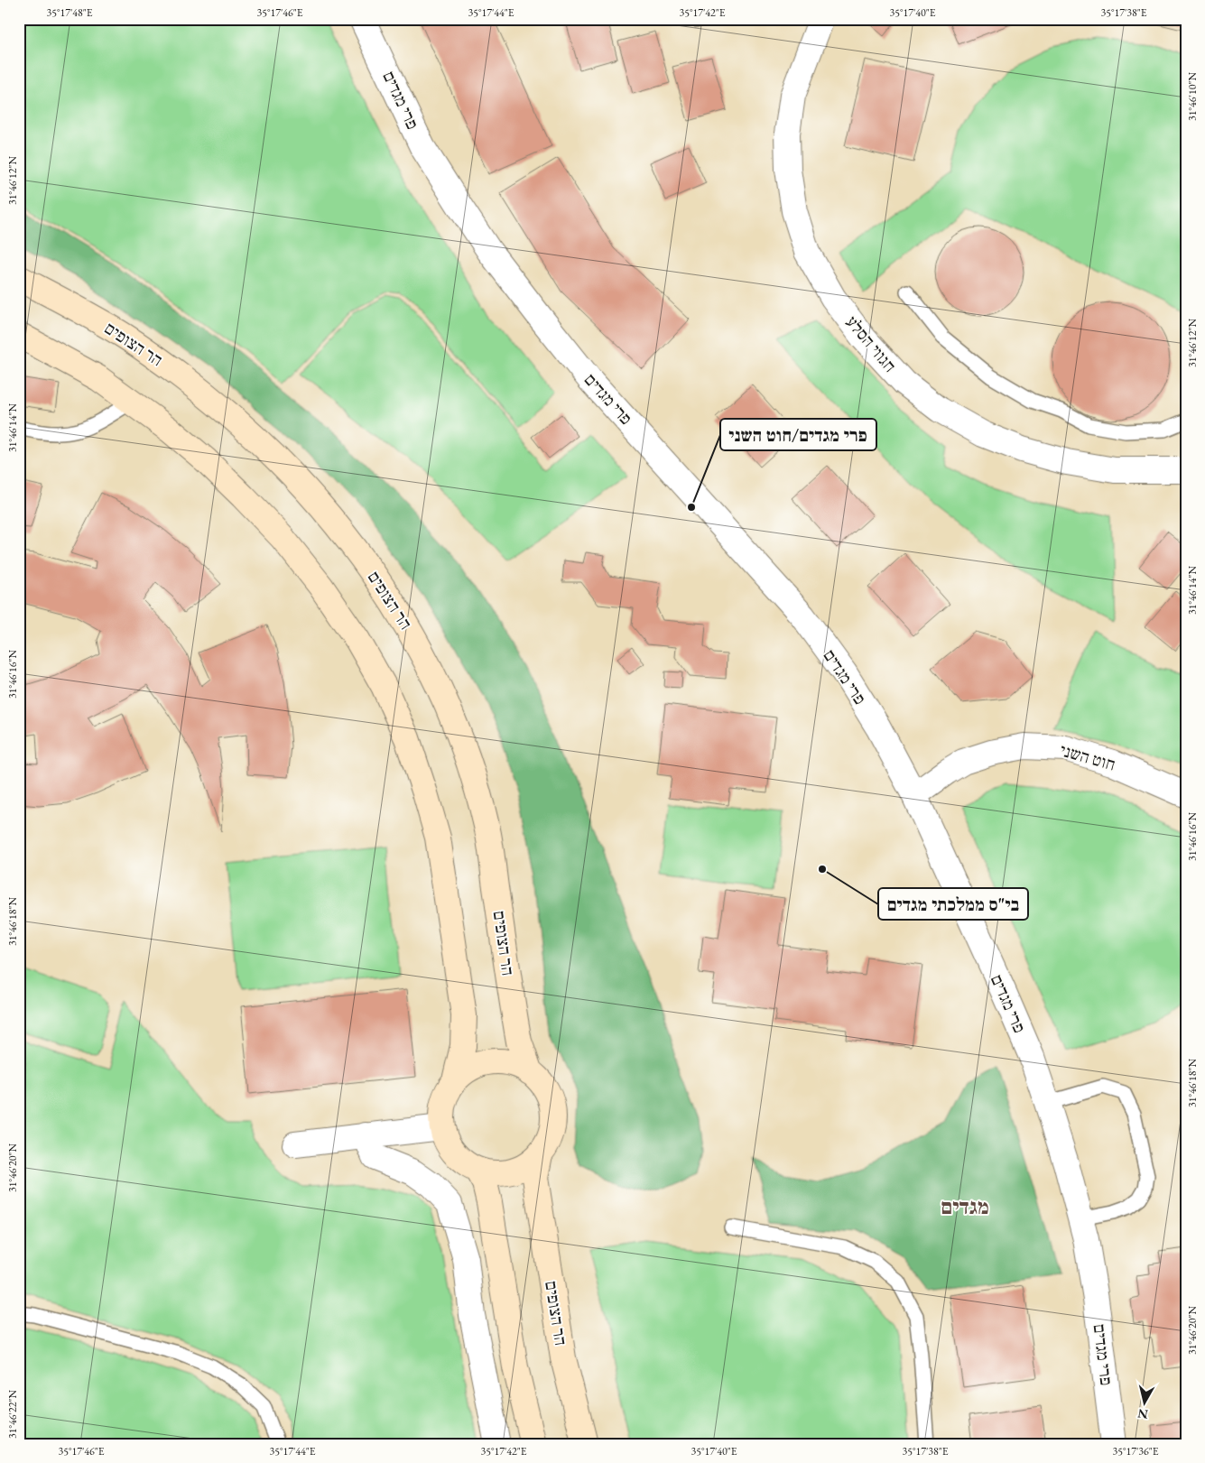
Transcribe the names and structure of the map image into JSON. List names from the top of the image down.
{
  "streets": {
    "main road": ["הר הצופים"],
    "street": ["פרי מגדים", "חגווי הסלע", "חוט השני"]
  },
  "crossings": [
    ["פרי מגדים", "חוט השני"]
  ],
  "districts": ["מגדים"],
  "places": ["פרי מגדים/חוט השני", "בי\"ס ממלכתי מגדים"],
  "north": "bottom",
  "coordinates": [
    "35°17'48\"E",
    "35°17'46\"E",
    "35°17'44\"E",
    "35°17'42\"E",
    "35°17'40\"E",
    "35°17'38\"E",
    "31°46'10\"N",
    "31°46'12\"N",
    "31°46'14\"N",
    "31°46'16\"N",
    "31°46'18\"N",
    "31°46'20\"N",
    "31°46'22\"N",
    "35°17'36\"E"
  ]
}
